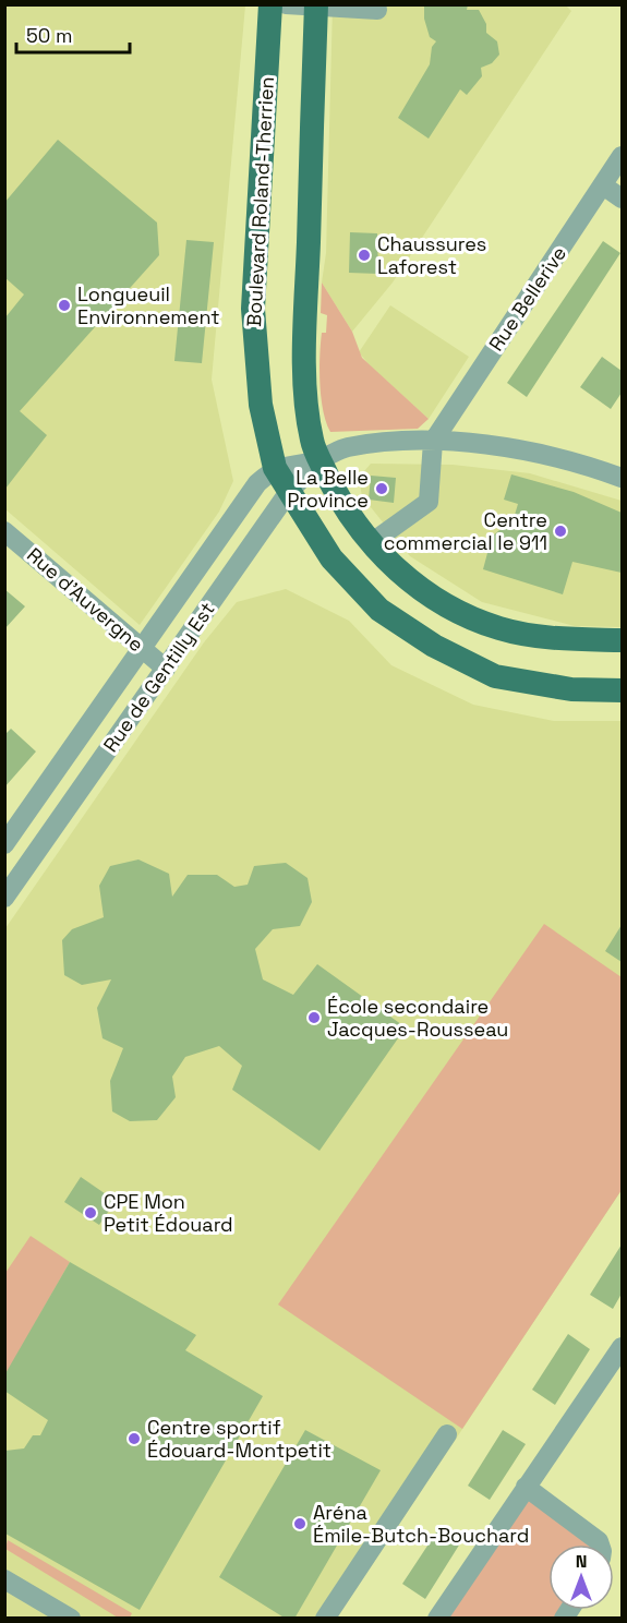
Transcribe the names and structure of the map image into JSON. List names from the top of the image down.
{
  "streets": {
    "main road": ["Boulevard Roland-Therrien"],
    "street": ["Rue Bellerive", "Rue d'Auvergne", "Rue de Gentilly Est"]
  },
  "crossings": [
    ["Boulevard Roland-Therrien", "Rue de Gentilly Est"],
    ["Rue Bellerive", "Rue de Gentilly Est"],
    ["Rue d'Auvergne", "Rue de Gentilly Est"]
  ],
  "places": [
    "Chaussures Laforest",
    "Longueuil Environnement",
    "La Belle Province",
    "Centre commercial le 911",
    "École secondaire Jacques-Rousseau",
    "CPE Mon Petit Édouard",
    "Centre sportif Édouard-Montpetit",
    "Aréna Émile-Butch-Bouchard"
  ],
  "scale_bar": "50 m",
  "north": "top"
}
